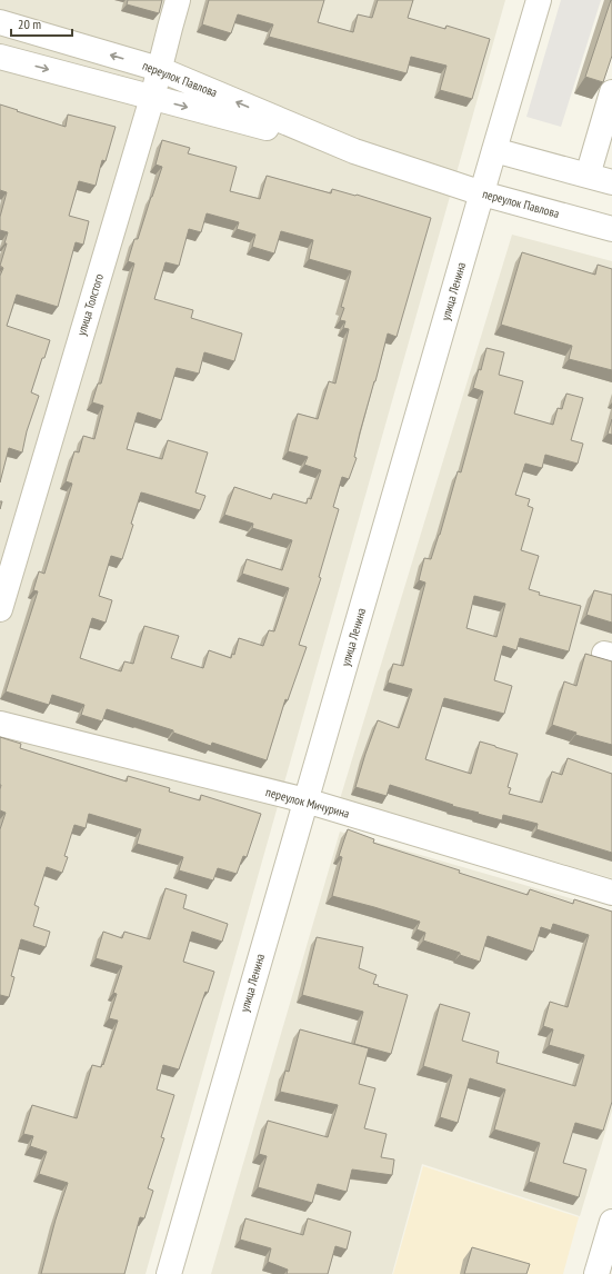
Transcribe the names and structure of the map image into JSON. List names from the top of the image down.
{
  "streets": {
    "street": [
      "переулок Павлова",
      "улица Ленина",
      "улица Толстого",
      "переулок Мичурина"
    ]
  },
  "crossings": [
    ["переулок Павлова", "улица Ленина"],
    ["переулок Павлова", "улица Толстого"],
    ["улица Ленина", "переулок Мичурина"]
  ],
  "scale_bar": "20 m"
}
